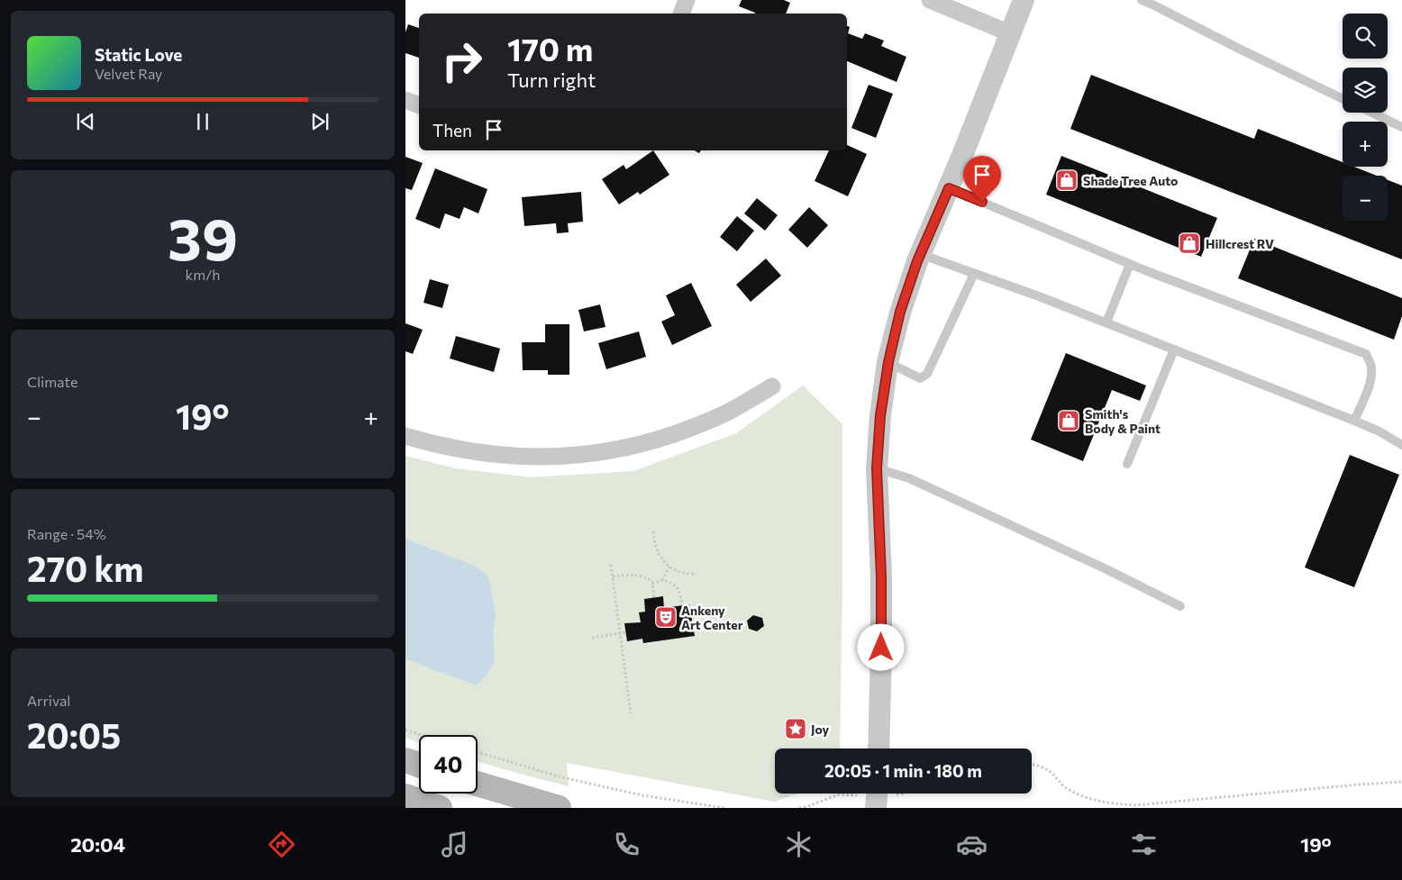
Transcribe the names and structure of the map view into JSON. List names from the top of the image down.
{
  "places": {
    "shop": ["Shade Tree Auto", "Hillcrest RV", "Smith's Body & Paint"],
    "theatre": ["Ankeny Art Center"],
    "place": ["Joy"]
  },
  "page": {
    "map_buttons": ["+", "−"],
    "turn": ["170 m", "Turn right"],
    "song": ["Static Love", "Velvet Ray"],
    "then": "Then",
    "tile": [
      ["39", "km/h"],
      "Climate",
      ["Range · 54%", "270 km"],
      ["Arrival", "20:05"]
    ],
    "heat": ["−", "19°", "+"],
    "limit": "40",
    "trip": "20:05 · 1 min · 180 m",
    "tabs": ["20:04", "19°"]
  }
}
